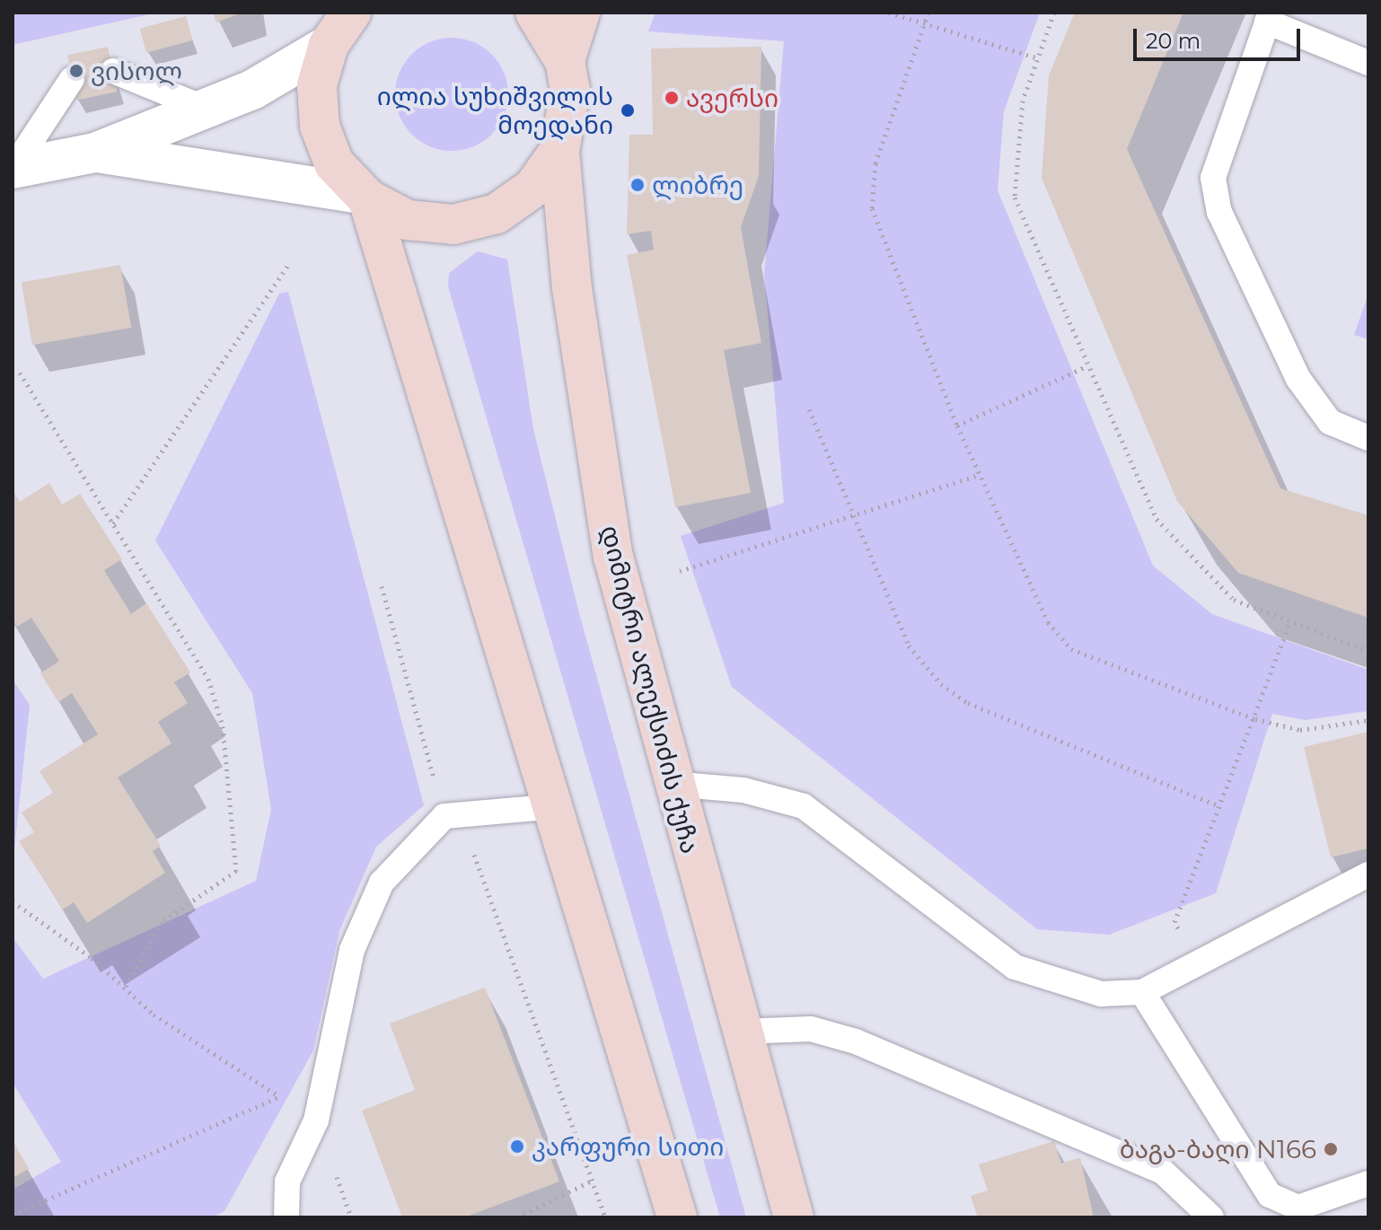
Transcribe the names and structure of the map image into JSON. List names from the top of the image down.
{
  "streets": {
    "main road": ["დიმიტრი ალექსიძის ქუჩა"]
  },
  "places": [
    "ვისოლ",
    "ავერსი",
    "ილია სუხიშვილის მოედანი",
    "ლიბრე",
    "კარფური სითი",
    "ბაგა-ბაღი N166"
  ],
  "scale_bar": "20 m"
}
